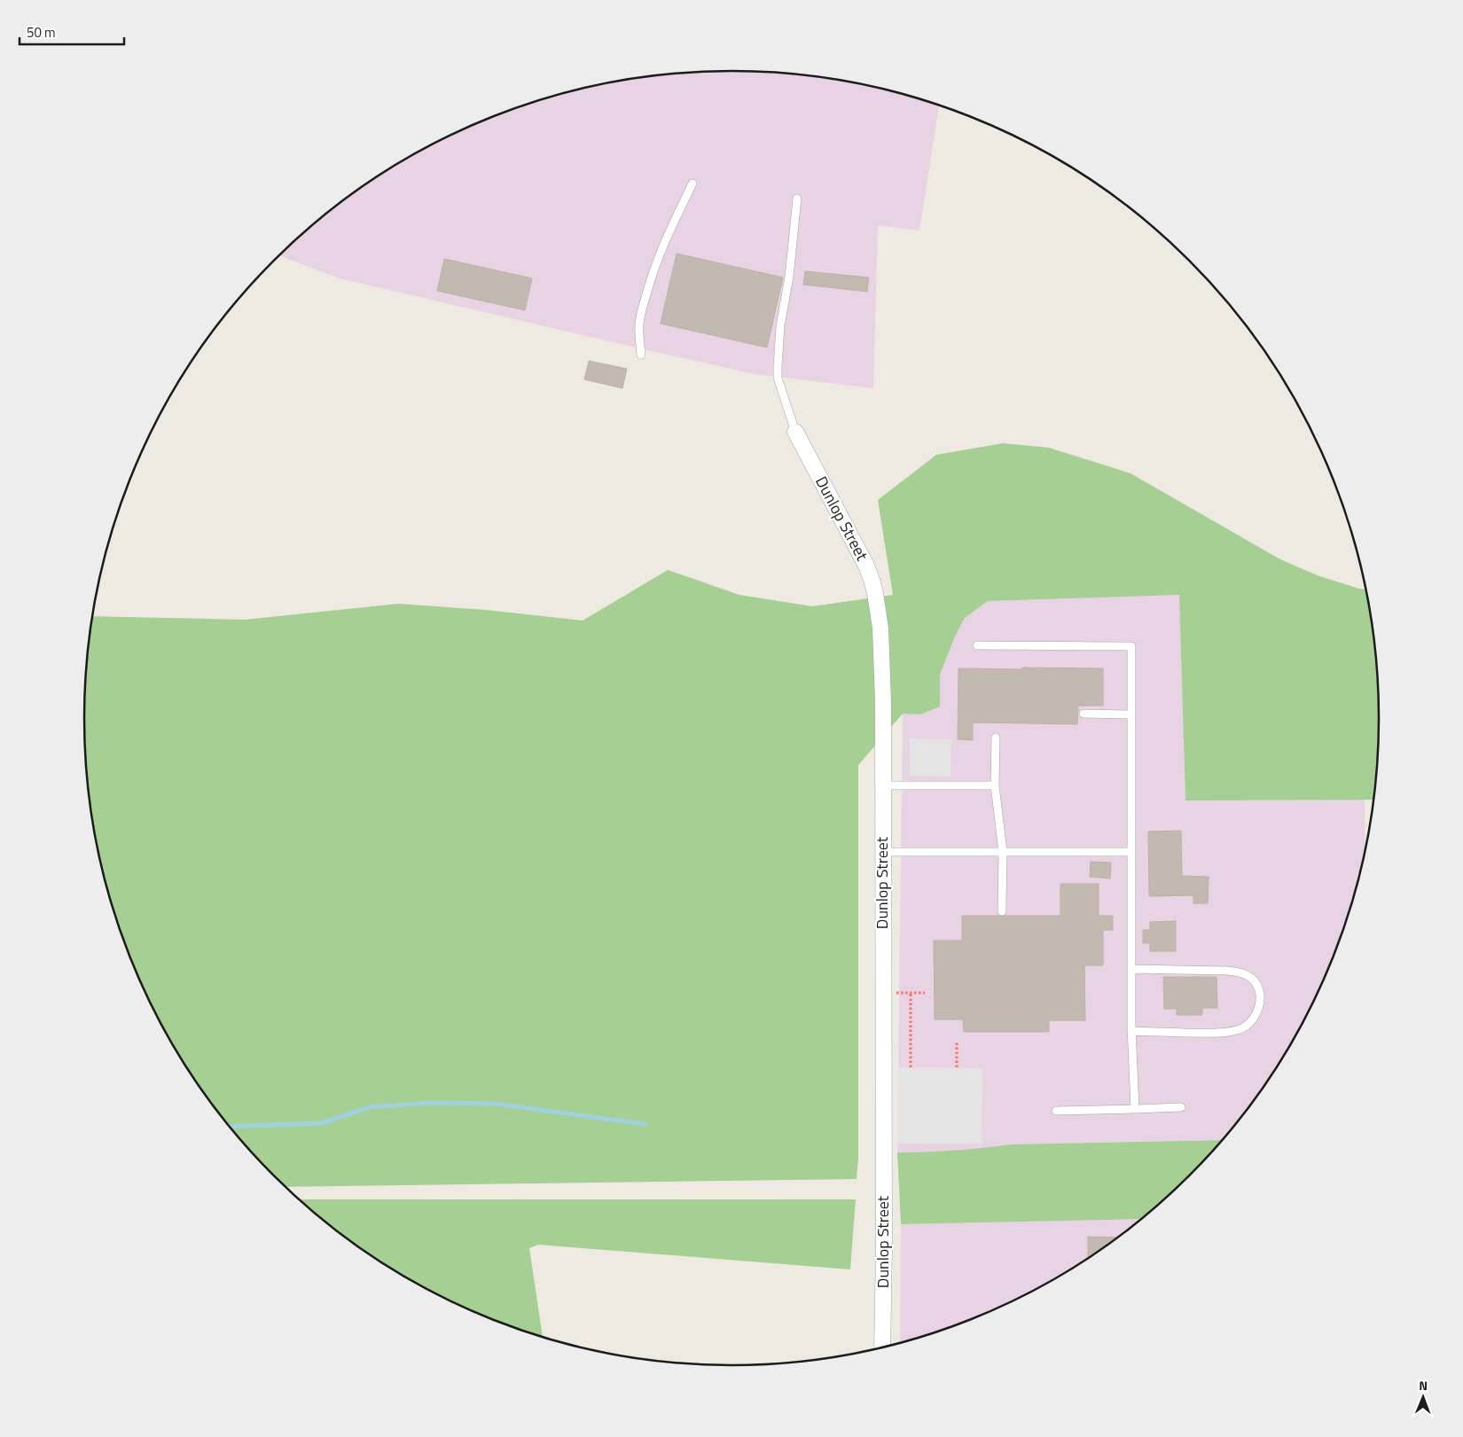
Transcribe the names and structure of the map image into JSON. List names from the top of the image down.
{
  "streets": {
    "street": ["Dunlop Street"]
  },
  "scale_bar": "50 m",
  "north": "top"
}
